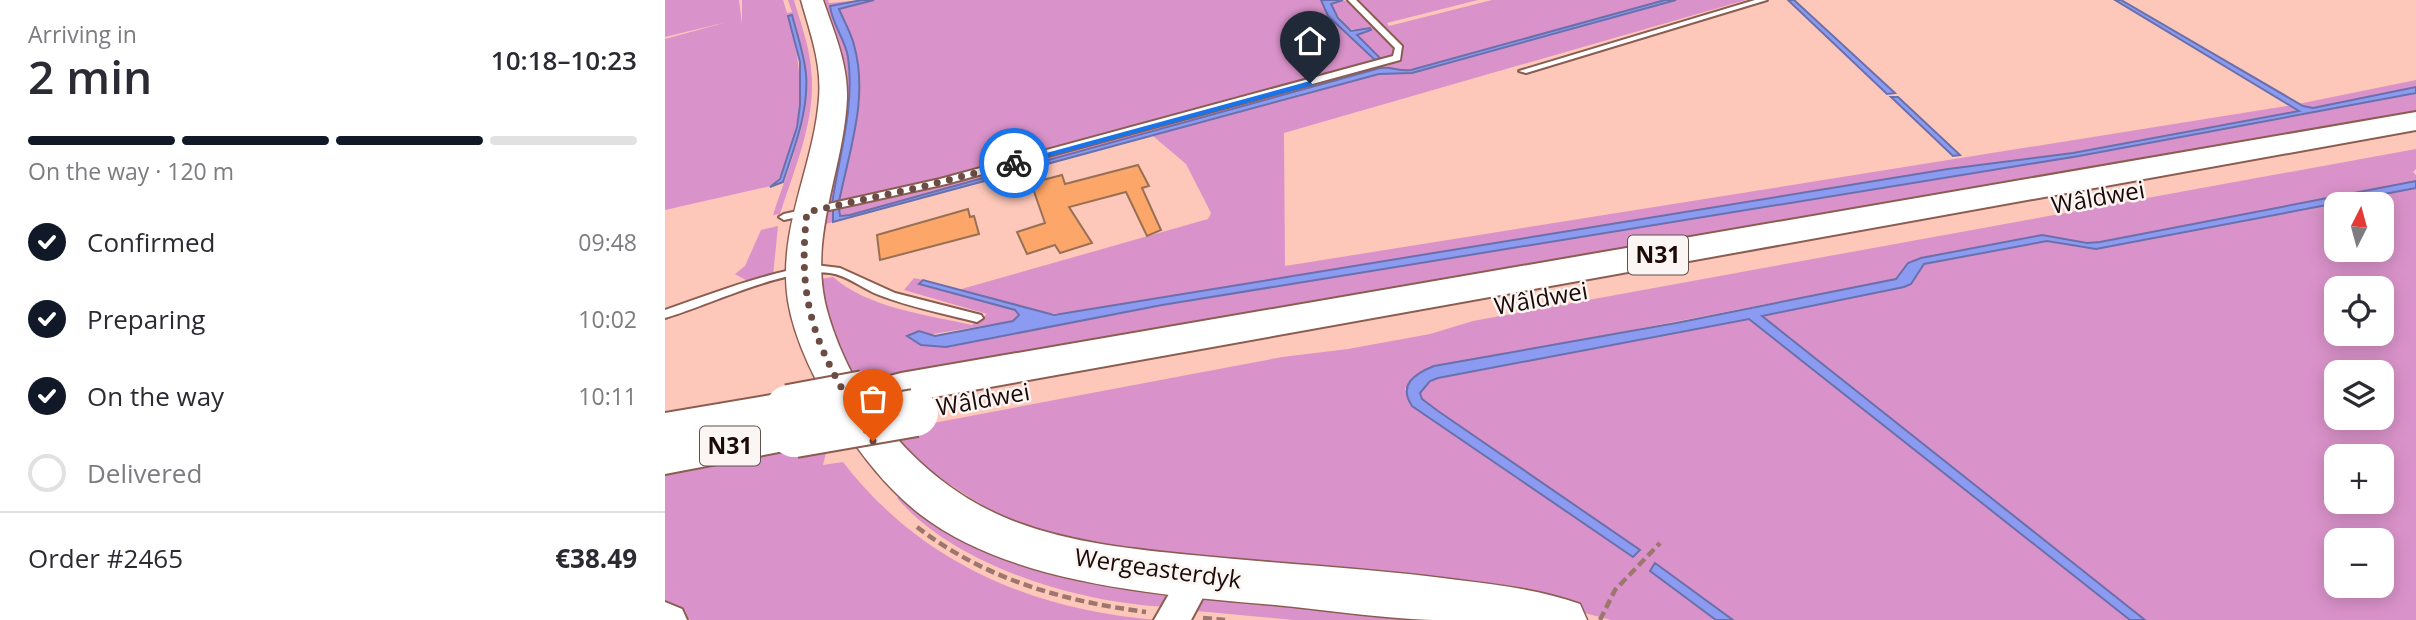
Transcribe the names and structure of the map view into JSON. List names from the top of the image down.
{
  "streets": {
    "highway": ["Wâldwei", "N31"],
    "street": ["Wergeasterdyk"]
  },
  "north": "top",
  "page": {
    "heading": ["2 min", "Arriving in", "10:18–10:23"],
    "panel": ["Order #2465", "€38.49"],
    "bar": "On the way · 120 m",
    "map_buttons": ["+", "−"],
    "list": [
      ["Confirmed", "09:48"],
      ["Preparing", "10:02"],
      ["On the way", "10:11"],
      "Delivered"
    ]
  }
}
